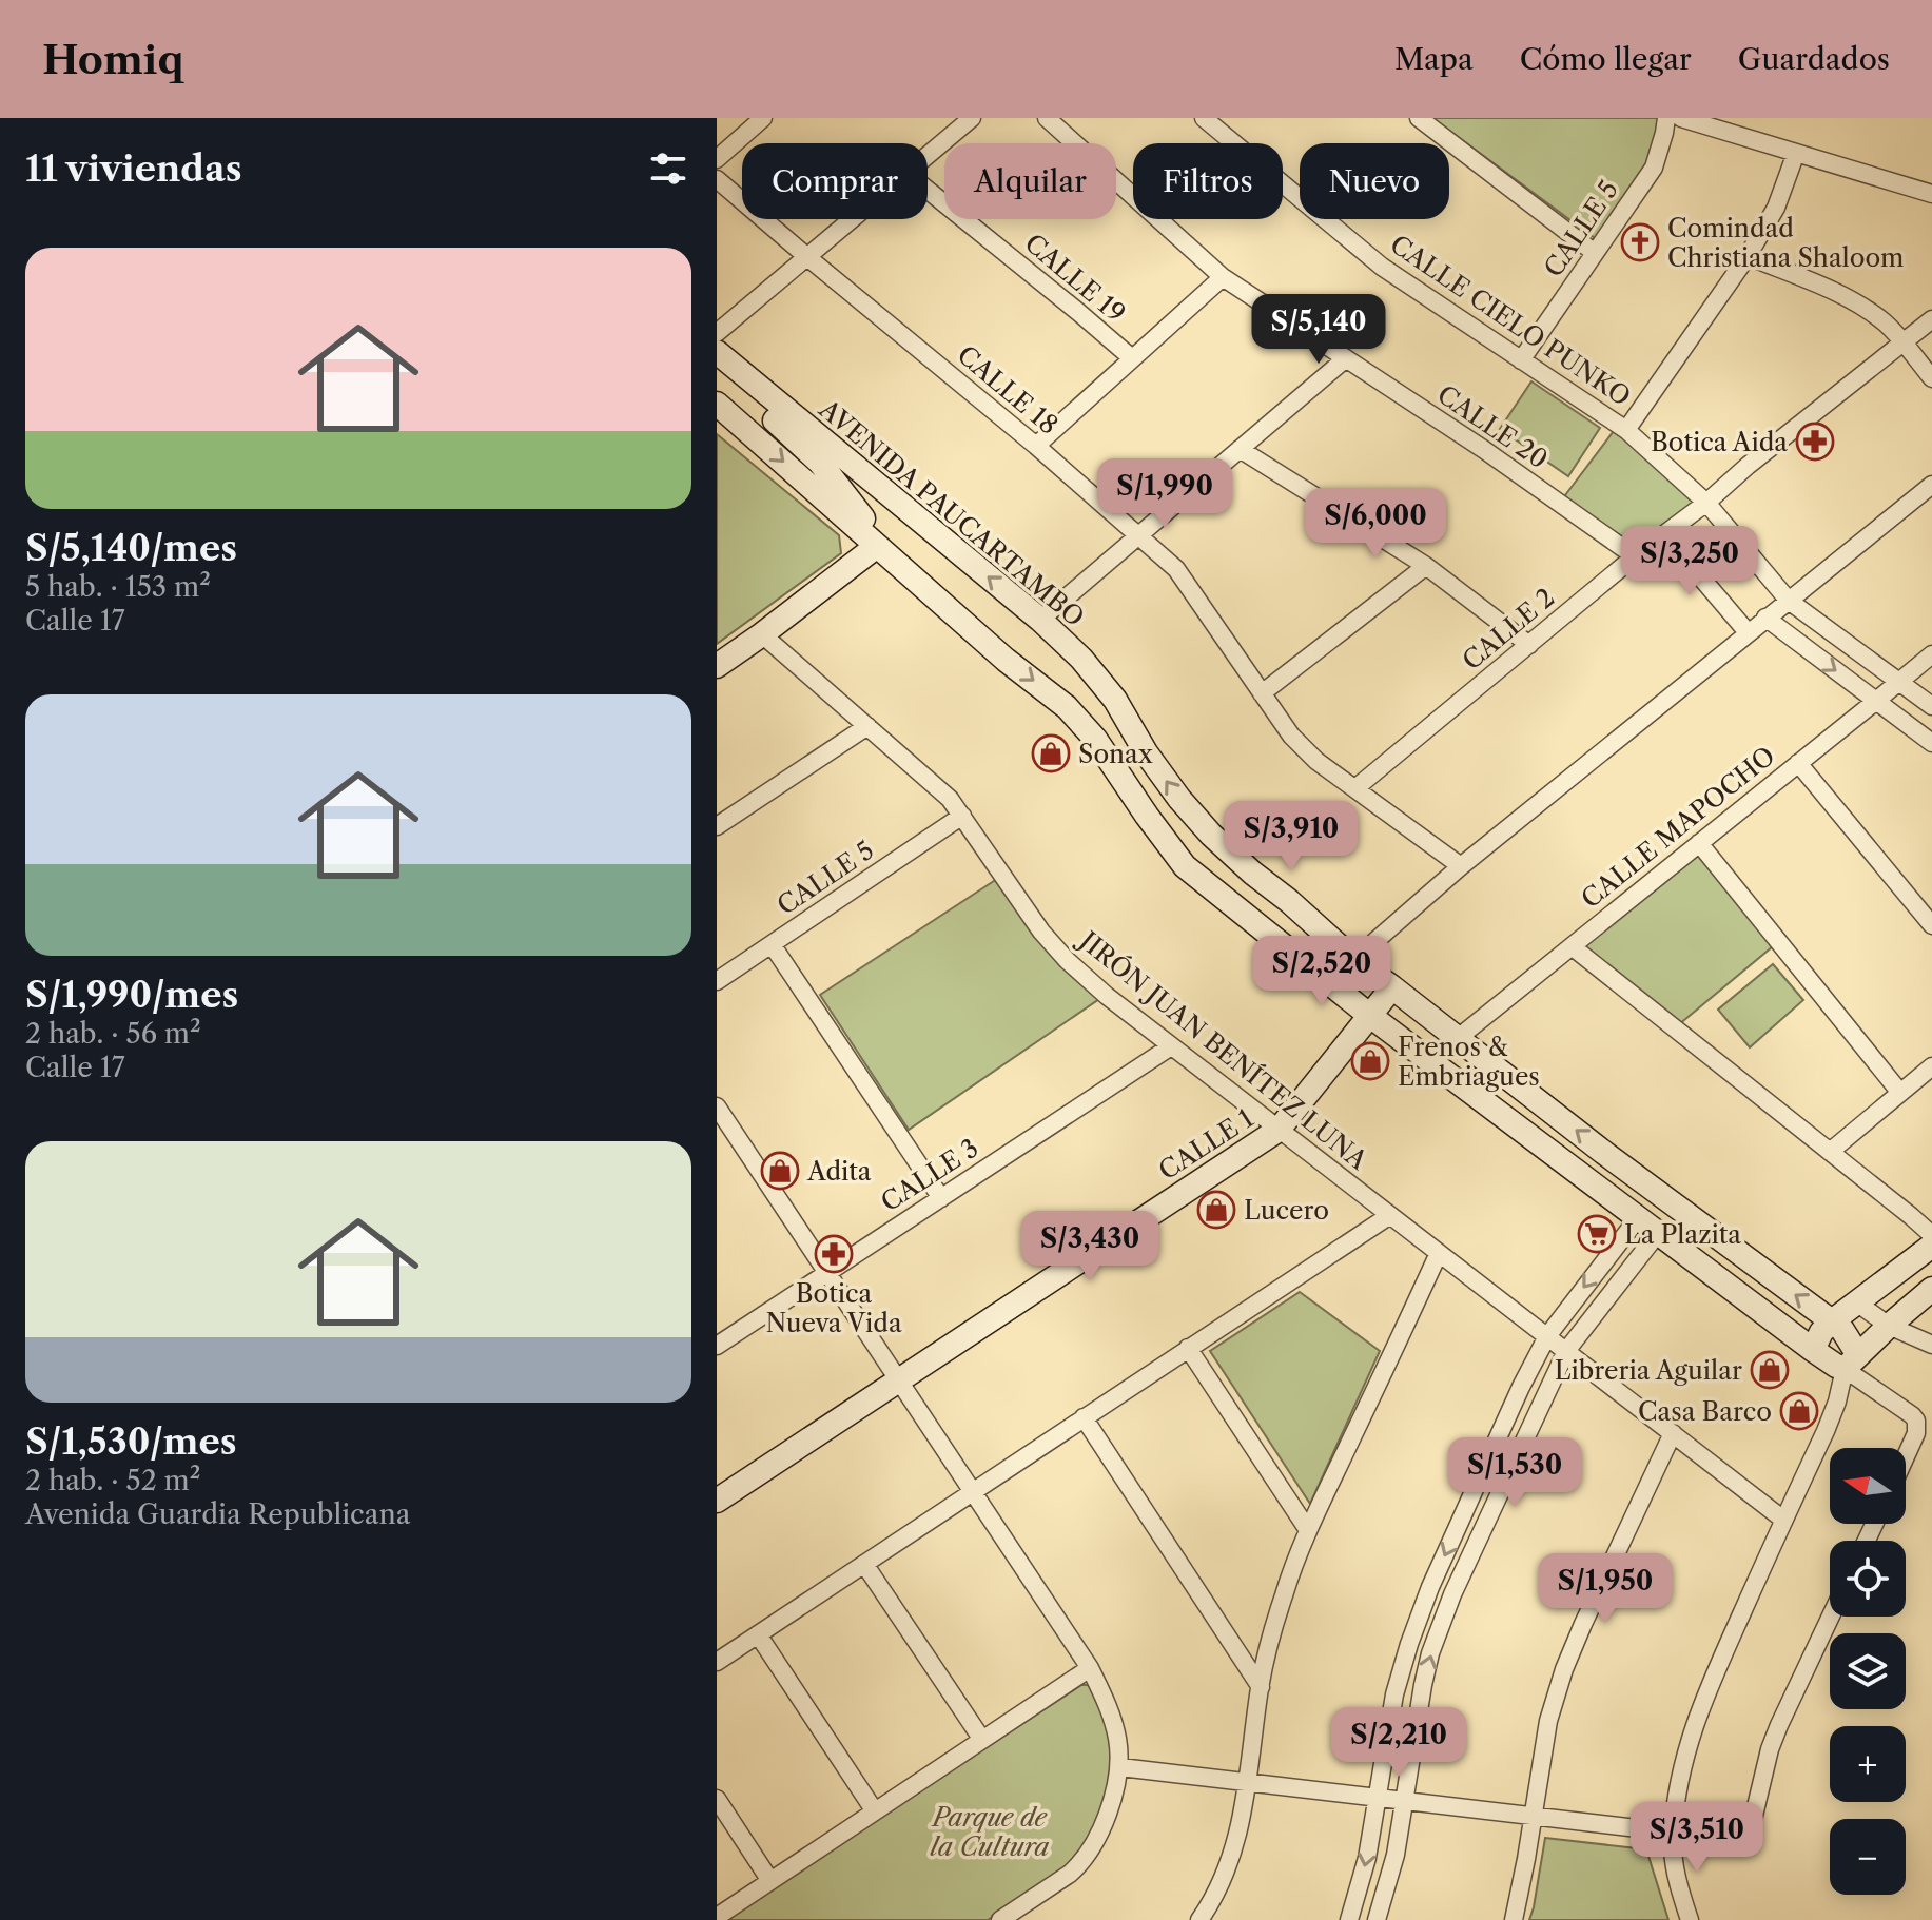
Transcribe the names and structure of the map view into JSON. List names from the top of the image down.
{
  "streets": {
    "main road": ["AVENIDA PAUCARTAMBO", "CALLE 1"],
    "street": [
      "CALLE 5",
      "CALLE 19",
      "CALLE CIELO PUNKO",
      "CALLE 18",
      "CALLE 20",
      "CALLE 2",
      "CALLE MAPOCHO",
      "JIRÓN JUAN BENÍTEZ LUNA",
      "CALLE 3"
    ]
  },
  "crossings": [
    ["CALLE 5", "CALLE CIELO PUNKO"],
    ["CALLE 5", "JIRÓN JUAN BENÍTEZ LUNA"],
    ["CALLE CIELO PUNKO", "CALLE 2"],
    ["CALLE CIELO PUNKO", "CALLE MAPOCHO"],
    ["CALLE 18", "CALLE 2"],
    ["CALLE 20", "CALLE 2"],
    ["AVENIDA PAUCARTAMBO", "CALLE MAPOCHO"],
    ["AVENIDA PAUCARTAMBO", "CALLE 1"],
    ["JIRÓN JUAN BENÍTEZ LUNA", "CALLE 1"],
    ["JIRÓN JUAN BENÍTEZ LUNA", "CALLE 3"]
  ],
  "parks": ["Parque de la Cultura"],
  "places": {
    "church": ["Comindad Christiana Shaloom"],
    "pharmacy": ["Botica Aida", "Botica Nueva Vida"],
    "shop": [
      "Sonax",
      "Frenos & Embriagues",
      "Adita",
      "Lucero",
      "Libreria Aguilar",
      "Casa Barco"
    ],
    "supermarket": ["La Plazita"]
  },
  "north": "left",
  "page": {
    "header": "Homiq",
    "nav": ["Mapa", "Cómo llegar", "Guardados"],
    "heading": "11 viviendas",
    "chip": [
      "Comprar",
      "Alquilar",
      "Filtros",
      "Nuevo"
    ],
    "list": [
      {
        "name": "S/5,140/mes",
        "note": "5 hab. · 153 m² · Calle 17"
      },
      {
        "name": "S/1,990/mes",
        "note": "2 hab. · 56 m² · Calle 17"
      },
      {
        "name": "S/1,530/mes",
        "note": "2 hab. · 52 m² · Avenida Guardia Republicana"
      }
    ],
    "price": [
      "S/5,140",
      "S/1,990",
      "S/6,000",
      "S/3,250",
      "S/3,910",
      "S/2,520",
      "S/3,430",
      "S/1,530",
      "S/1,950",
      "S/2,210",
      "S/3,510"
    ],
    "map_buttons": ["+", "−"]
  }
}
